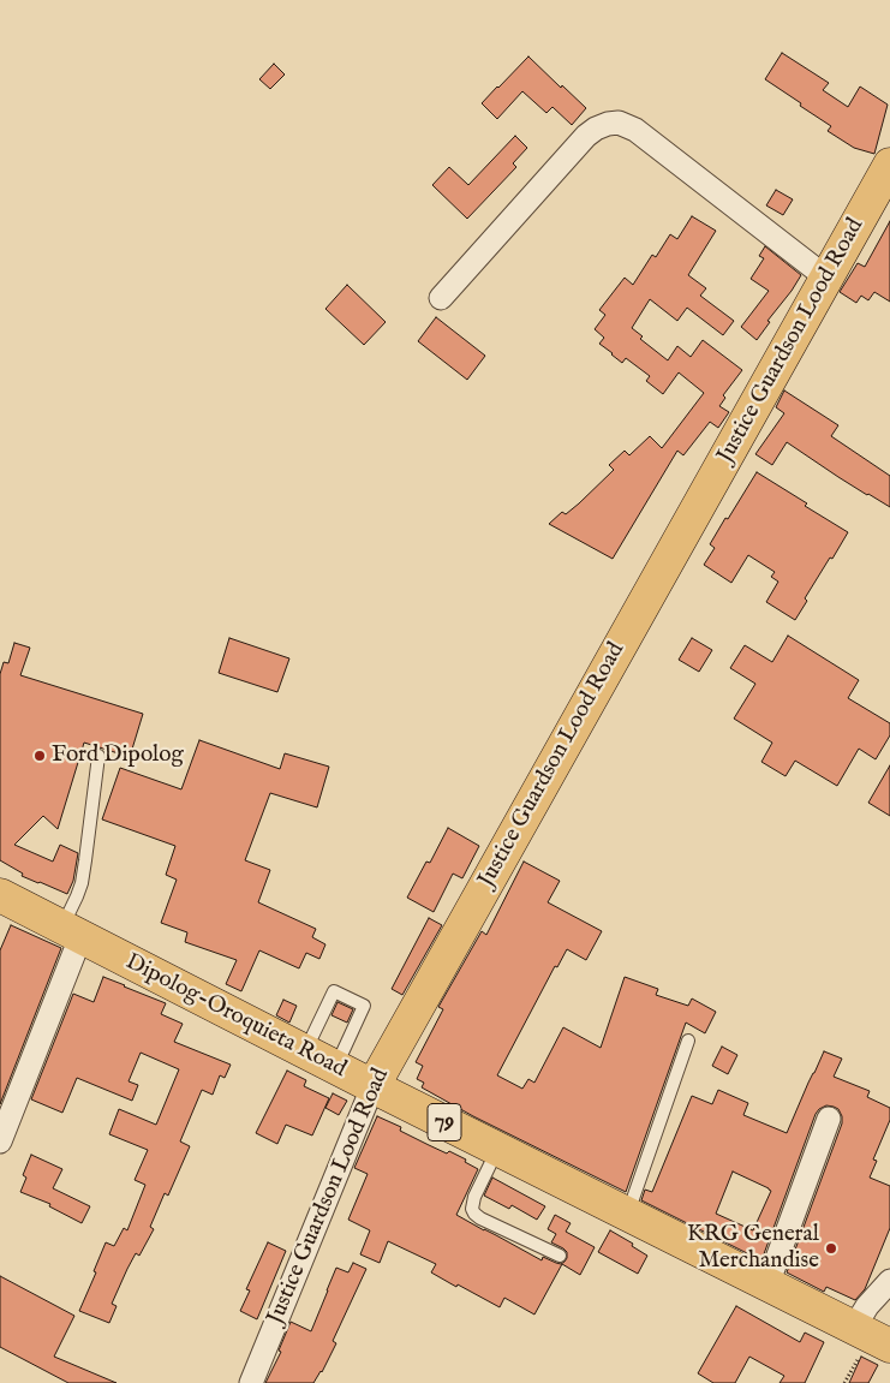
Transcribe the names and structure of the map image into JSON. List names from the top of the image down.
{
  "streets": {
    "main road": ["Justice Guardson Lood Road", "Dipolog-Oroquieta Road", "79"]
  },
  "crossings": [
    ["Justice Guardson Lood Road", "Dipolog-Oroquieta Road"]
  ],
  "places": ["Ford Dipolog", "KRG General Merchandise"]
}
